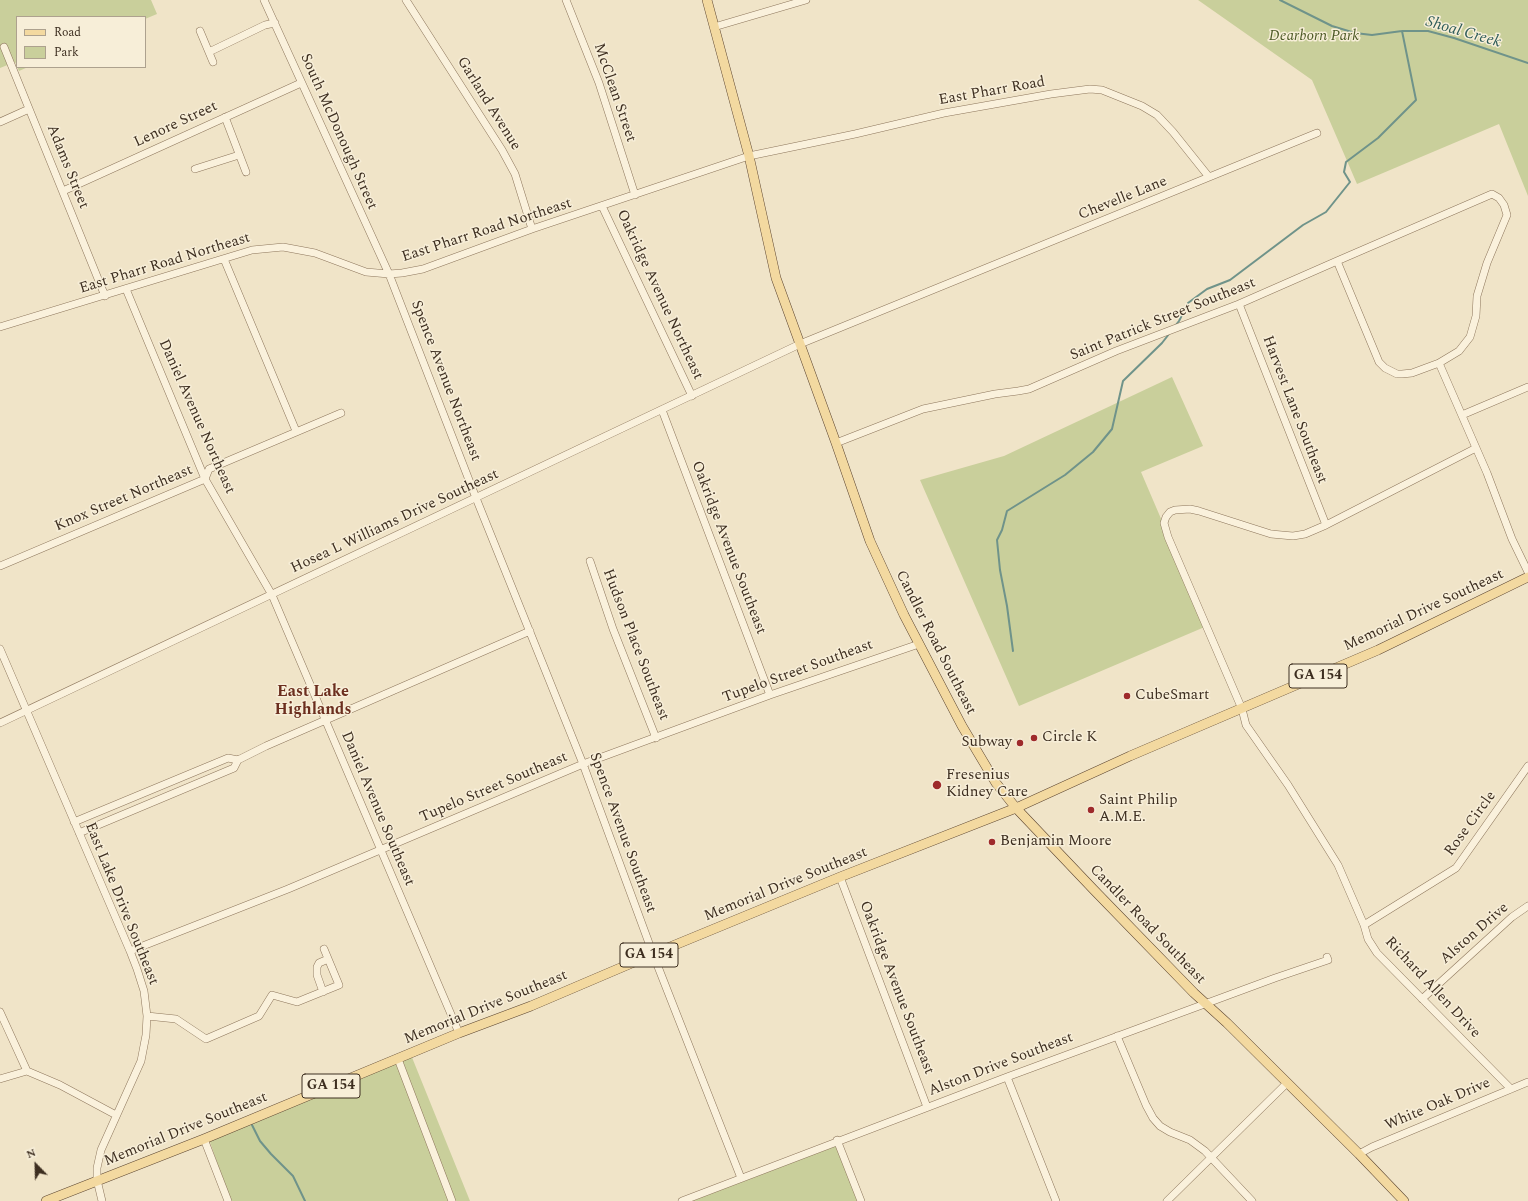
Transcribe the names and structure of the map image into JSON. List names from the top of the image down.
{
  "streets": {
    "main road": ["Memorial Drive Southeast", "Candler Road Southeast", "GA 154"],
    "street": [
      "East Pharr Road",
      "McClean Street",
      "Garland Avenue",
      "Lenore Street",
      "South McDonough Street",
      "Adams Street",
      "Chevelle Lane",
      "East Pharr Road Northeast",
      "Oakridge Avenue Northeast",
      "Saint Patrick Street Southeast",
      "Spence Avenue Northeast",
      "Harvest Lane Southeast",
      "Daniel Avenue Northeast",
      "Knox Street Northeast",
      "Hosea L Williams Drive Southeast",
      "Oakridge Avenue Southeast",
      "Hudson Place Southeast",
      "Tupelo Street Southeast",
      "Daniel Avenue Southeast",
      "Rose Circle",
      "Spence Avenue Southeast",
      "East Lake Drive Southeast",
      "Alston Drive",
      "Richard Allen Drive",
      "Alston Drive Southeast",
      "White Oak Drive"
    ]
  },
  "crossings": [
    ["East Pharr Road", "Chevelle Lane"],
    ["East Pharr Road", "East Pharr Road Northeast"],
    ["East Pharr Road", "Candler Road Southeast"],
    ["McClean Street", "East Pharr Road Northeast"],
    ["Garland Avenue", "East Pharr Road Northeast"],
    ["Lenore Street", "South McDonough Street"],
    ["Lenore Street", "Adams Street"],
    ["South McDonough Street", "East Pharr Road Northeast"],
    ["South McDonough Street", "Spence Avenue Northeast"],
    ["Adams Street", "East Pharr Road Northeast"],
    ["Chevelle Lane", "Hosea L Williams Drive Southeast"],
    ["Chevelle Lane", "Candler Road Southeast"],
    ["East Pharr Road Northeast", "Oakridge Avenue Northeast"],
    ["East Pharr Road Northeast", "Spence Avenue Northeast"],
    ["East Pharr Road Northeast", "Daniel Avenue Northeast"],
    ["East Pharr Road Northeast", "Candler Road Southeast"],
    ["Oakridge Avenue Northeast", "Hosea L Williams Drive Southeast"],
    ["Saint Patrick Street Southeast", "Harvest Lane Southeast"],
    ["Saint Patrick Street Southeast", "Candler Road Southeast"],
    ["Spence Avenue Northeast", "Hosea L Williams Drive Southeast"],
    ["Spence Avenue Northeast", "Spence Avenue Southeast"],
    ["Harvest Lane Southeast", "Richard Allen Drive"],
    ["Daniel Avenue Northeast", "Knox Street Northeast"],
    ["Daniel Avenue Northeast", "Hosea L Williams Drive Southeast"],
    ["Daniel Avenue Northeast", "Daniel Avenue Southeast"],
    ["Hosea L Williams Drive Southeast", "Oakridge Avenue Southeast"],
    ["Hosea L Williams Drive Southeast", "Candler Road Southeast"],
    ["Hosea L Williams Drive Southeast", "Daniel Avenue Southeast"],
    ["Hosea L Williams Drive Southeast", "Spence Avenue Southeast"],
    ["Hosea L Williams Drive Southeast", "East Lake Drive Southeast"],
    ["Oakridge Avenue Southeast", "Memorial Drive Southeast"],
    ["Oakridge Avenue Southeast", "Tupelo Street Southeast"],
    ["Oakridge Avenue Southeast", "Alston Drive Southeast"],
    ["Memorial Drive Southeast", "Candler Road Southeast"],
    ["Memorial Drive Southeast", "Daniel Avenue Southeast"],
    ["Memorial Drive Southeast", "Spence Avenue Southeast"],
    ["Memorial Drive Southeast", "East Lake Drive Southeast"],
    ["Memorial Drive Southeast", "Richard Allen Drive"],
    ["Candler Road Southeast", "Tupelo Street Southeast"],
    ["Candler Road Southeast", "Alston Drive Southeast"],
    ["Candler Road Southeast", "White Oak Drive"],
    ["Hudson Place Southeast", "Tupelo Street Southeast"],
    ["Tupelo Street Southeast", "Daniel Avenue Southeast"],
    ["Tupelo Street Southeast", "Spence Avenue Southeast"],
    ["Tupelo Street Southeast", "East Lake Drive Southeast"],
    ["Rose Circle", "Richard Allen Drive"],
    ["Spence Avenue Southeast", "Alston Drive Southeast"],
    ["Alston Drive", "Richard Allen Drive"],
    ["Richard Allen Drive", "White Oak Drive"]
  ],
  "districts": ["East Lake Highlands"],
  "water": ["Shoal Creek"],
  "parks": ["Dearborn Park"],
  "places": [
    "CubeSmart",
    "Circle K",
    "Subway",
    "Fresenius Kidney Care",
    "Saint Philip A.M.E.",
    "Benjamin Moore"
  ],
  "legend": ["Road", "Park"],
  "north": "top left"
}
